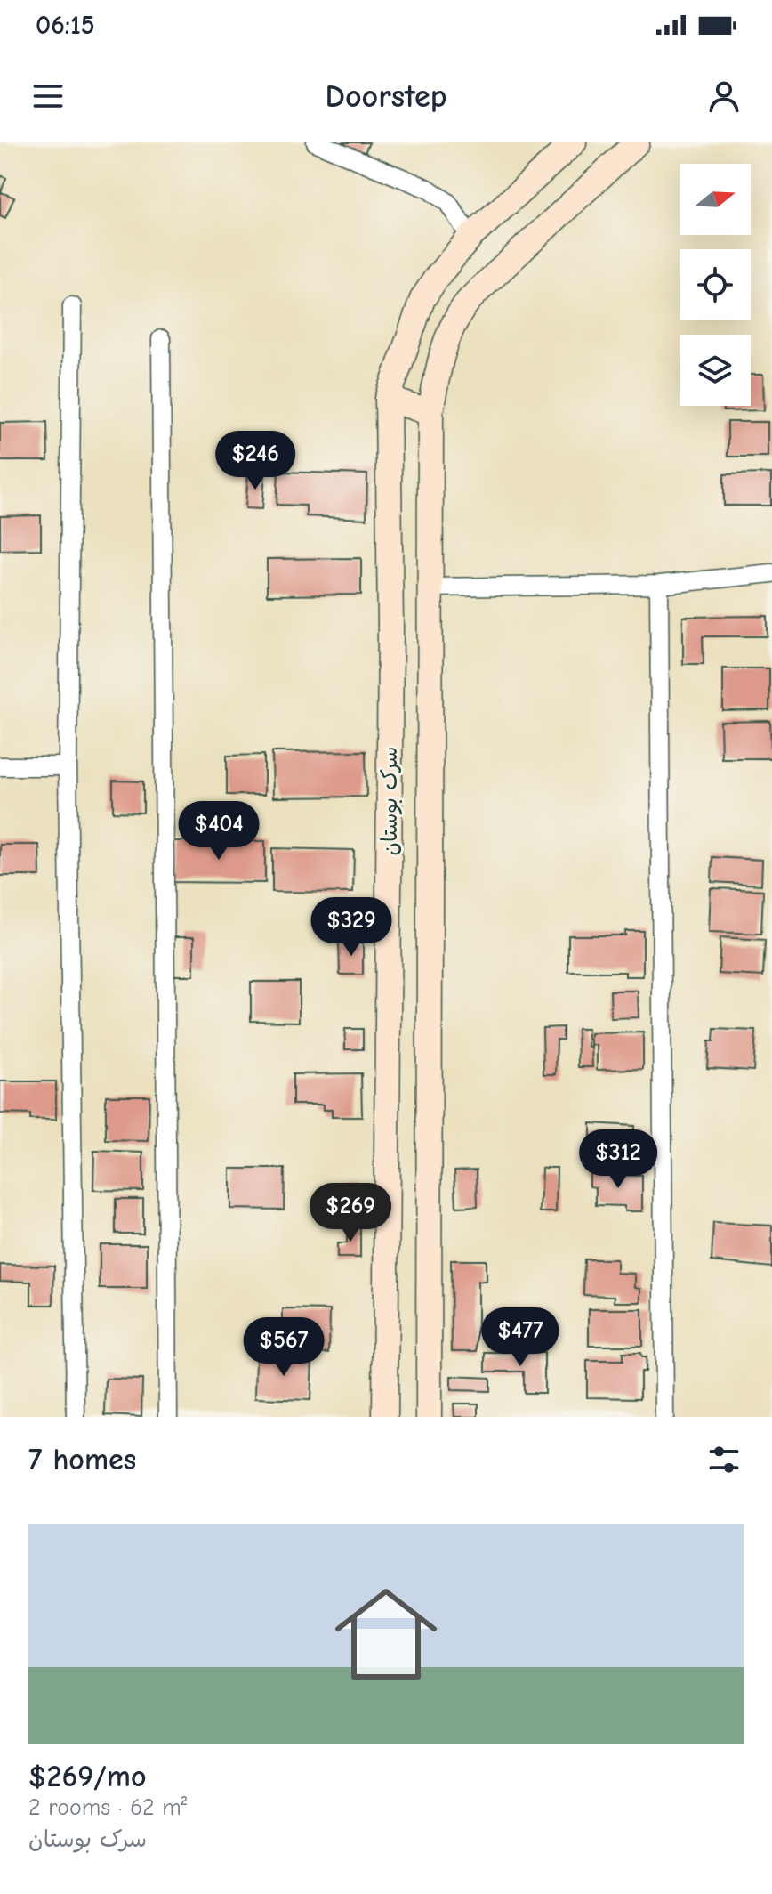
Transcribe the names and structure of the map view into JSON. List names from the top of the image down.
{
  "streets": {
    "street": ["سرک بوستان"]
  },
  "north": "right",
  "page": {
    "status": "06:15",
    "header": "Doorstep",
    "price": [
      "$246",
      "$404",
      "$329",
      "$312",
      "$269",
      "$477",
      "$567"
    ],
    "heading": "7 homes",
    "list": [
      {
        "name": "$269/mo",
        "note": "2 rooms · 62 m² · سرک بوستان"
      }
    ]
  }
}
